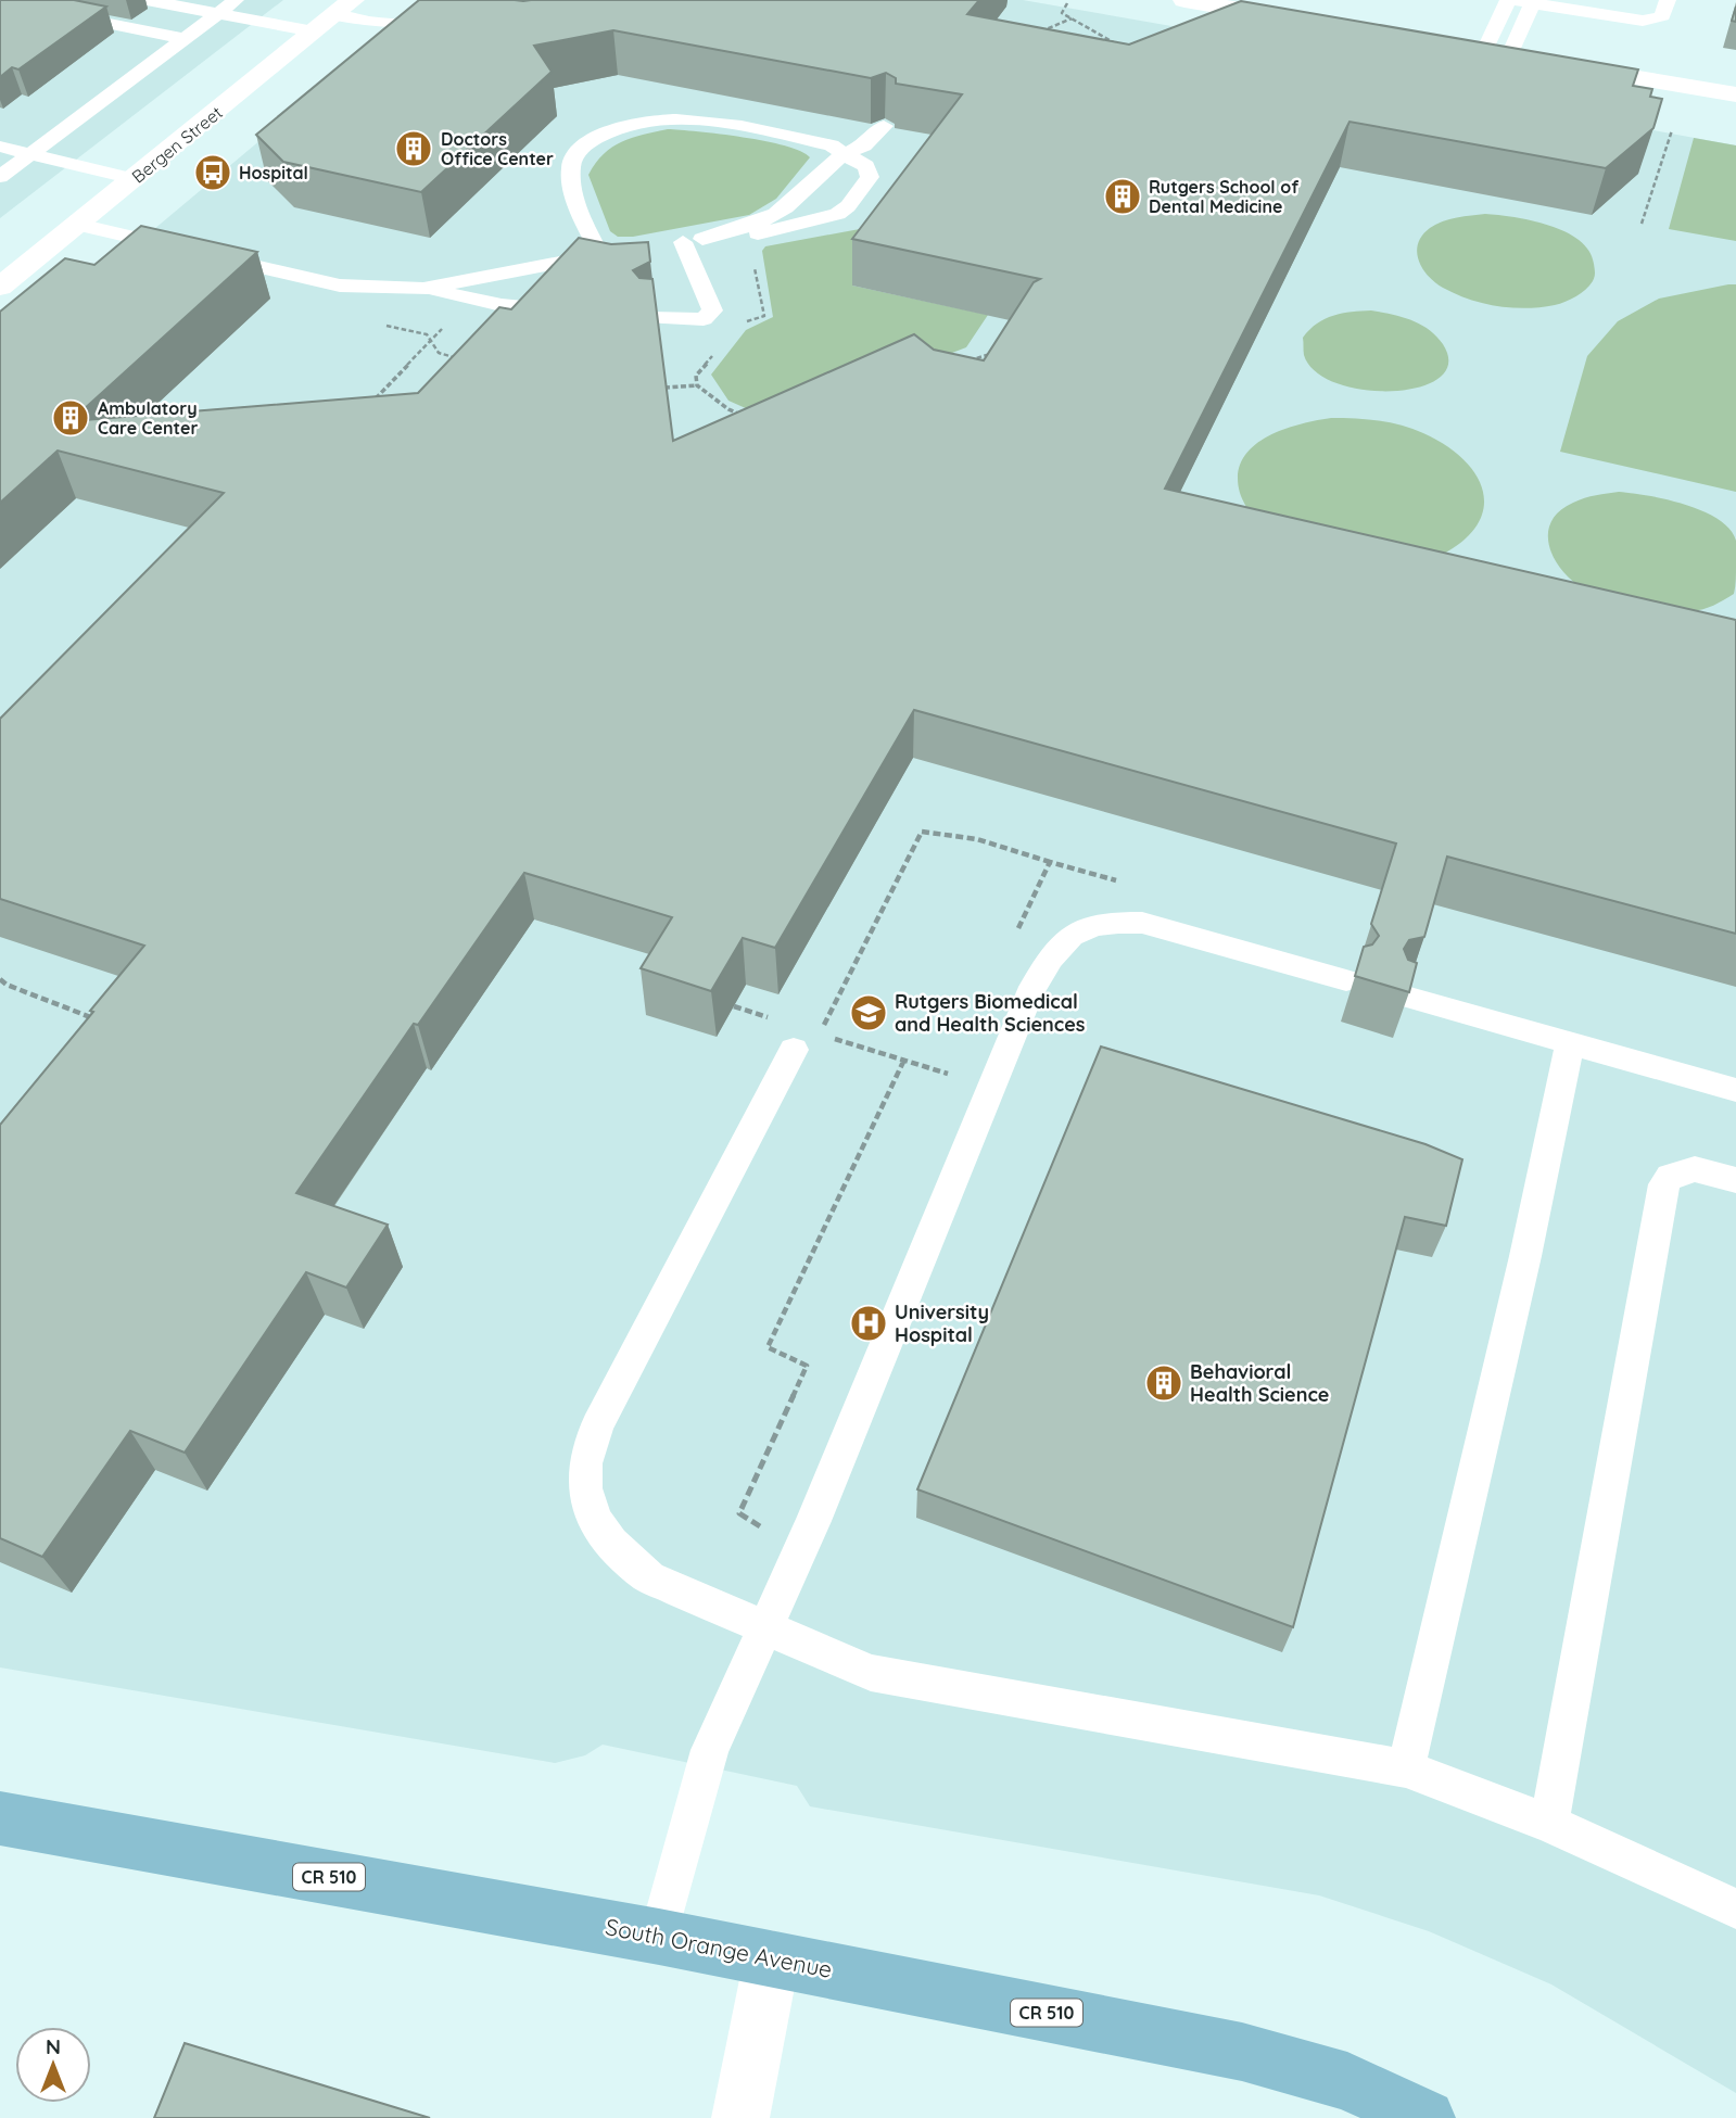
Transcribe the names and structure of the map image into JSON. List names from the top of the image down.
{
  "streets": {
    "main road": ["Bergen Street", "CR 510", "South Orange Avenue"]
  },
  "places": {
    "building": [
      "Doctors Office Center",
      "Rutgers School of Dental Medicine",
      "Ambulatory Care Center",
      "Behavioral Health Science"
    ],
    "bus stop": ["Hospital"],
    "school or university": ["Rutgers Biomedical and Health Sciences"],
    "hospital": ["University Hospital"]
  },
  "north": "top"
}
